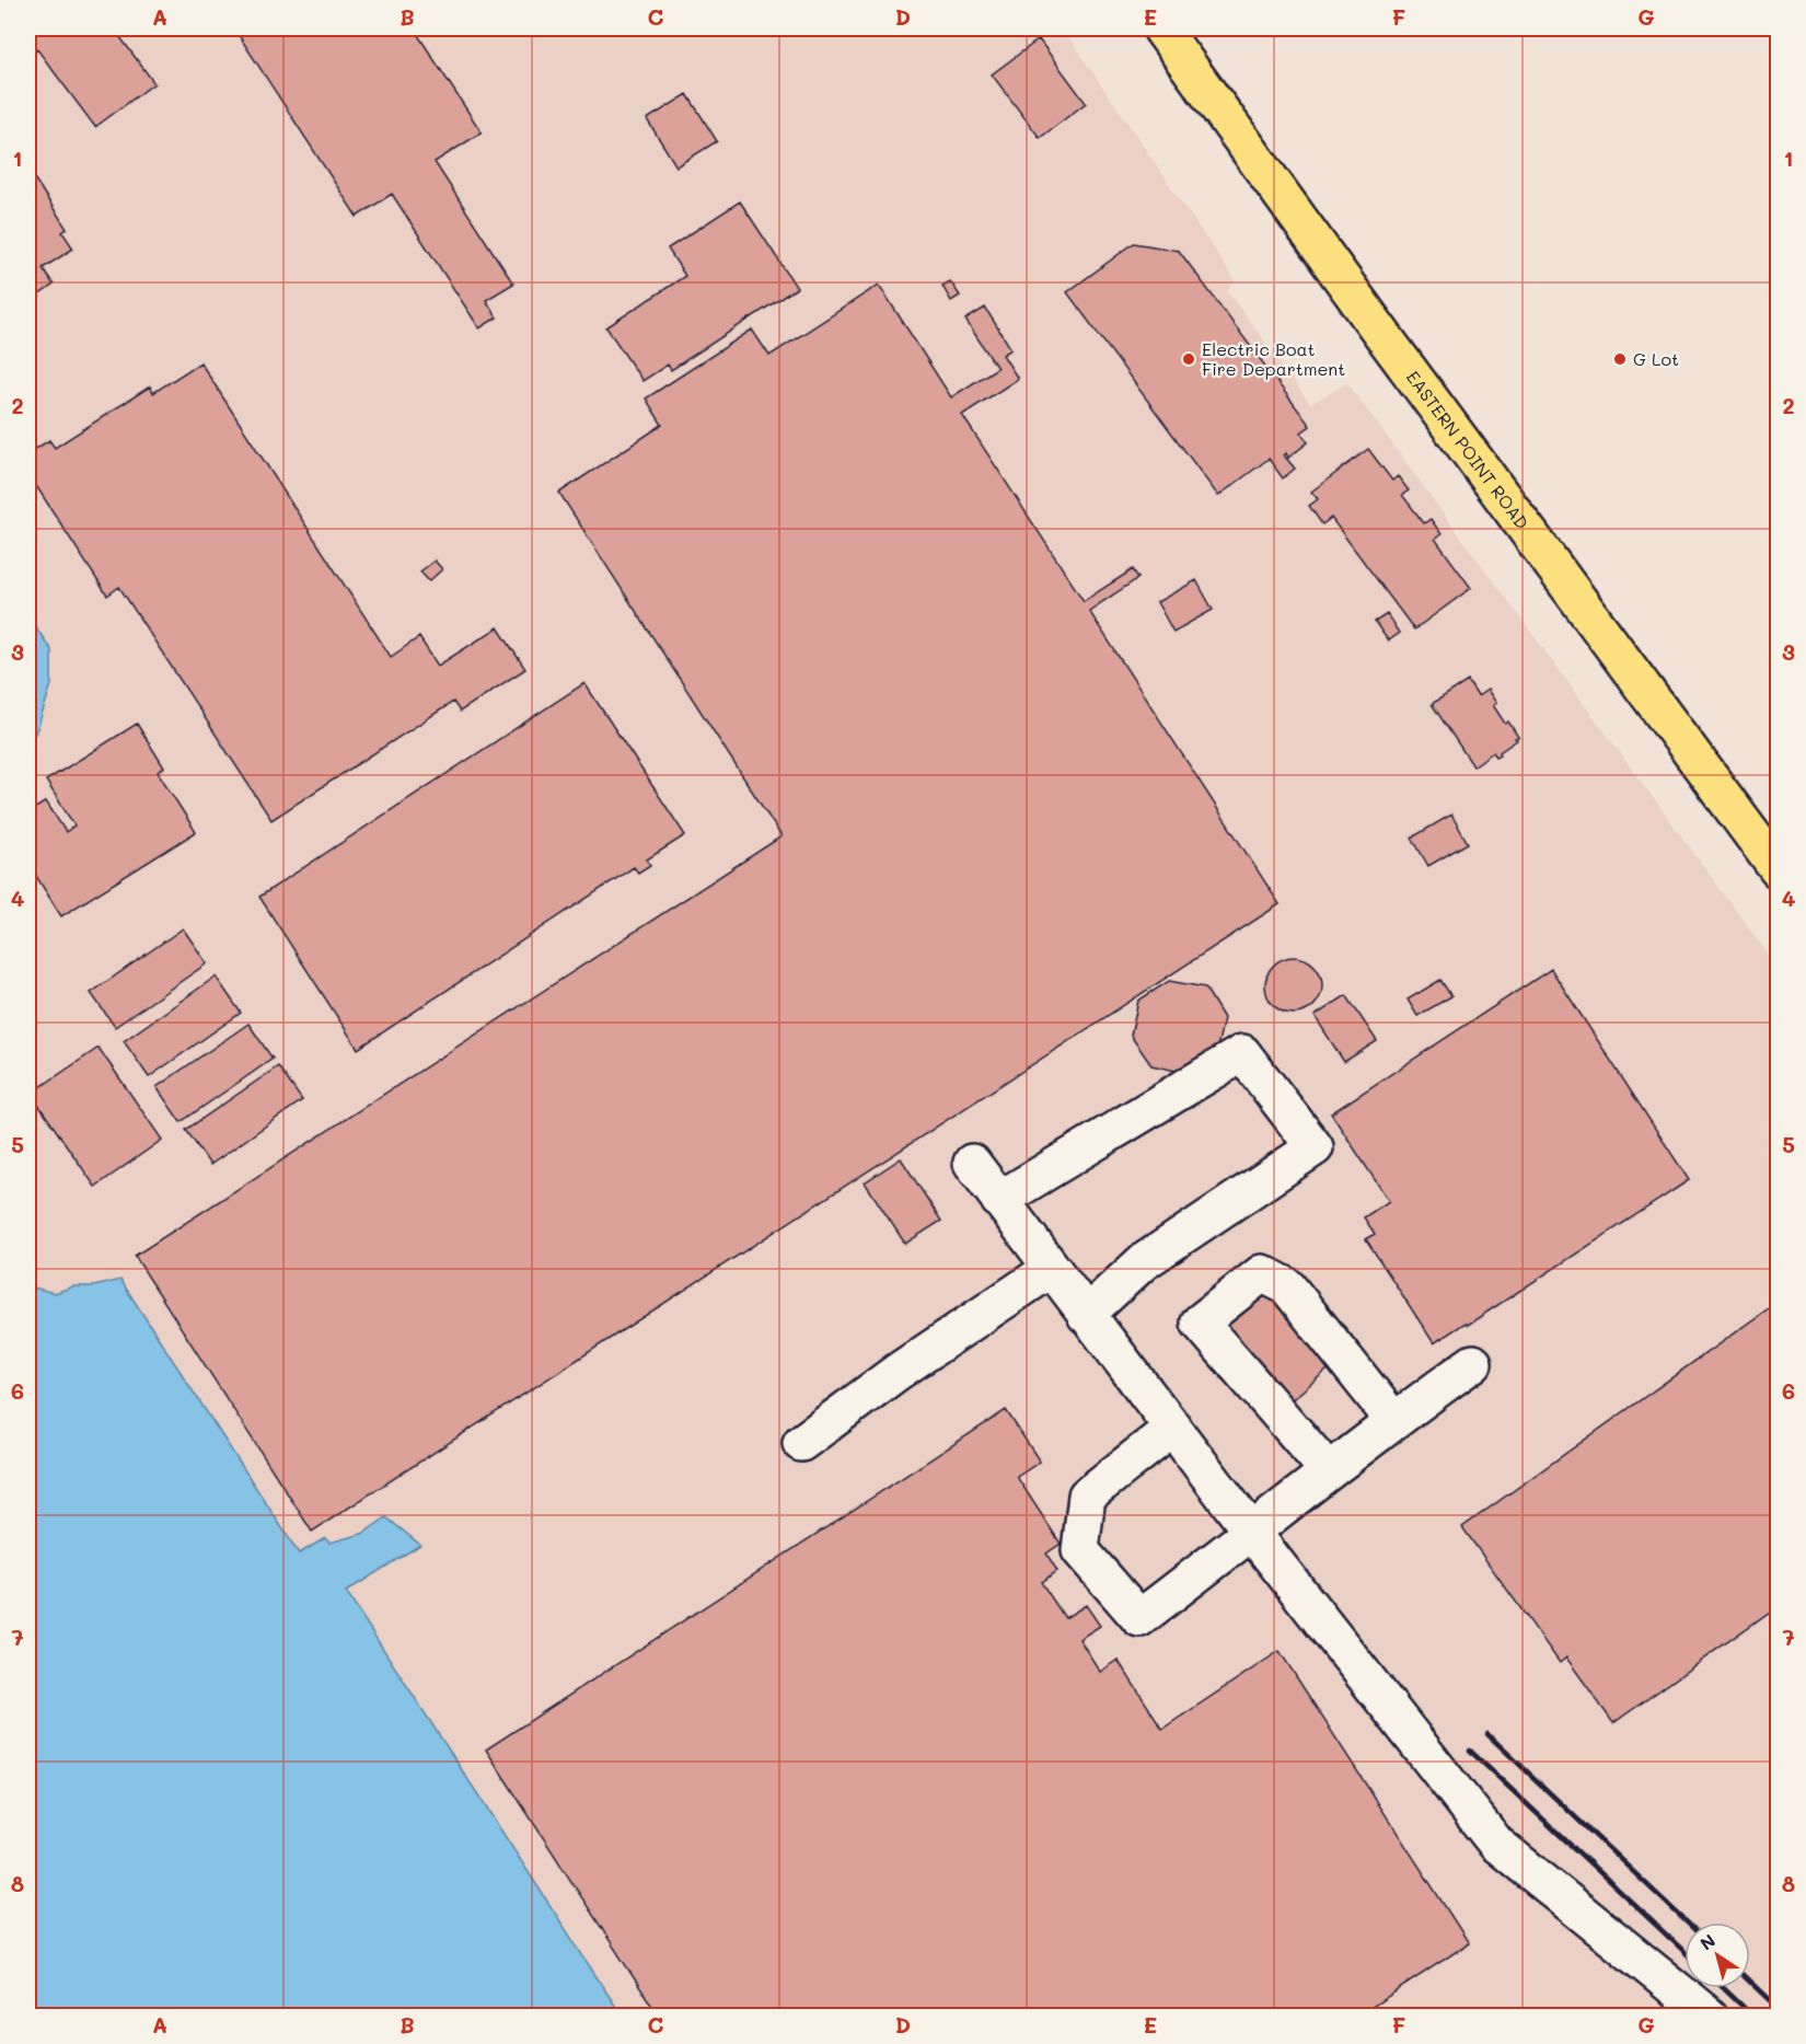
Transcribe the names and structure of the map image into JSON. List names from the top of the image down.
{
  "streets": {
    "main road": ["EASTERN POINT ROAD"]
  },
  "places": ["Electric Boat Fire Department", "G Lot"],
  "north": "top left",
  "grid": {
    "columns": [
      "A",
      "B",
      "C",
      "D",
      "E",
      "F",
      "G"
    ],
    "rows": [
      "1",
      "2",
      "3",
      "4",
      "5",
      "6",
      "7",
      "8"
    ]
  }
}
